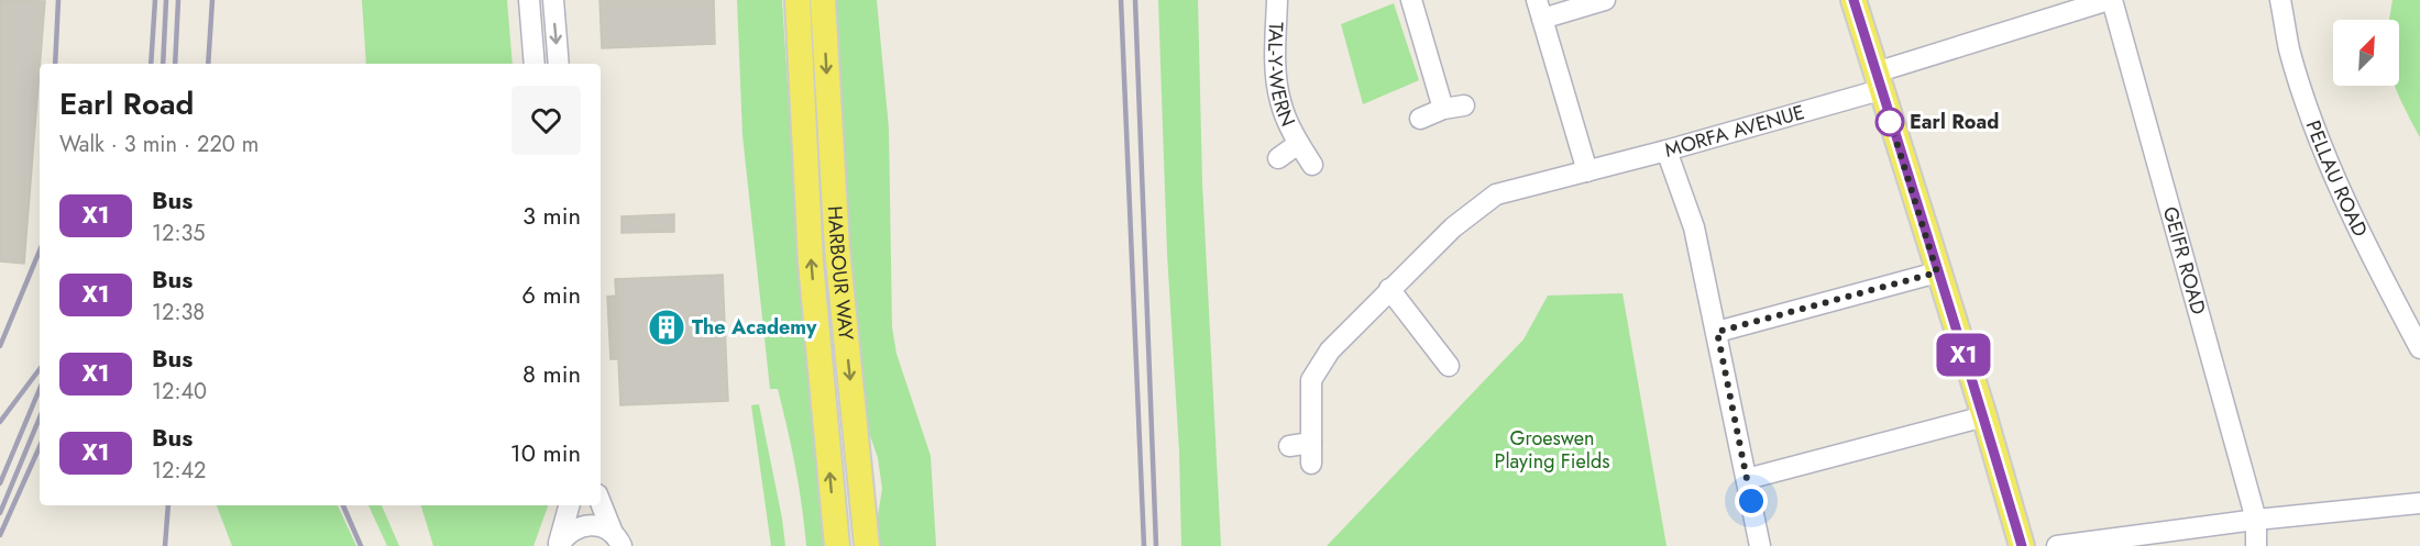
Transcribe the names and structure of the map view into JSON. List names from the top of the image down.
{
  "streets": {
    "main road": ["HARBOUR WAY"],
    "street": [
      "TAL-Y-WERN",
      "MORFA AVENUE",
      "PELLAU ROAD",
      "GEIFR ROAD"
    ]
  },
  "parks": ["Groeswen Playing Fields"],
  "places": {
    "other": ["Earl Road"],
    "building": ["The Academy"]
  },
  "lines": ["bus line X1"],
  "north": "top right",
  "page": {
    "on_map": "X1",
    "heading": ["Earl Road", "Walk · 3 min · 220 m"],
    "list": [
      {
        "mark": "X1",
        "name": "Bus",
        "note": "12:35",
        "value": "3 min"
      },
      {
        "mark": "X1",
        "name": "Bus",
        "note": "12:38",
        "value": "6 min"
      },
      {
        "mark": "X1",
        "name": "Bus",
        "note": "12:40",
        "value": "8 min"
      },
      {
        "mark": "X1",
        "name": "Bus",
        "note": "12:42",
        "value": "10 min"
      }
    ]
  }
}
